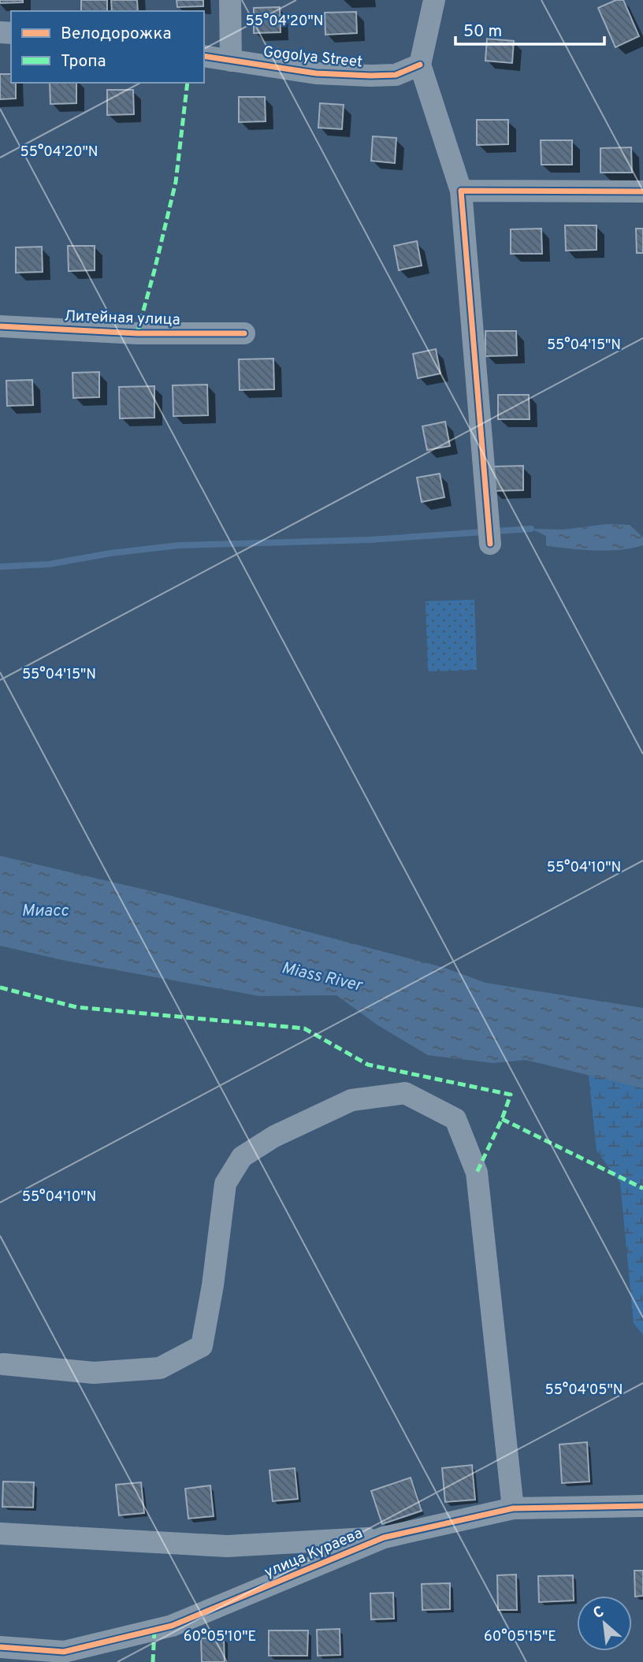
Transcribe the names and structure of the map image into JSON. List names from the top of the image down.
{
  "streets": {
    "street": ["Gogolya Street", "Литейная улица", "улица Кураева"]
  },
  "water": ["Миасс", "Miass River"],
  "legend": ["Велодорожка", "Тропа"],
  "scale_bar": "50 m",
  "north": "top left",
  "coordinates": [
    "55°04'20\"N",
    "55°04'15\"N",
    "55°04'10\"N",
    "55°04'05\"N",
    "60°05'10\"E",
    "60°05'15\"E"
  ]
}
